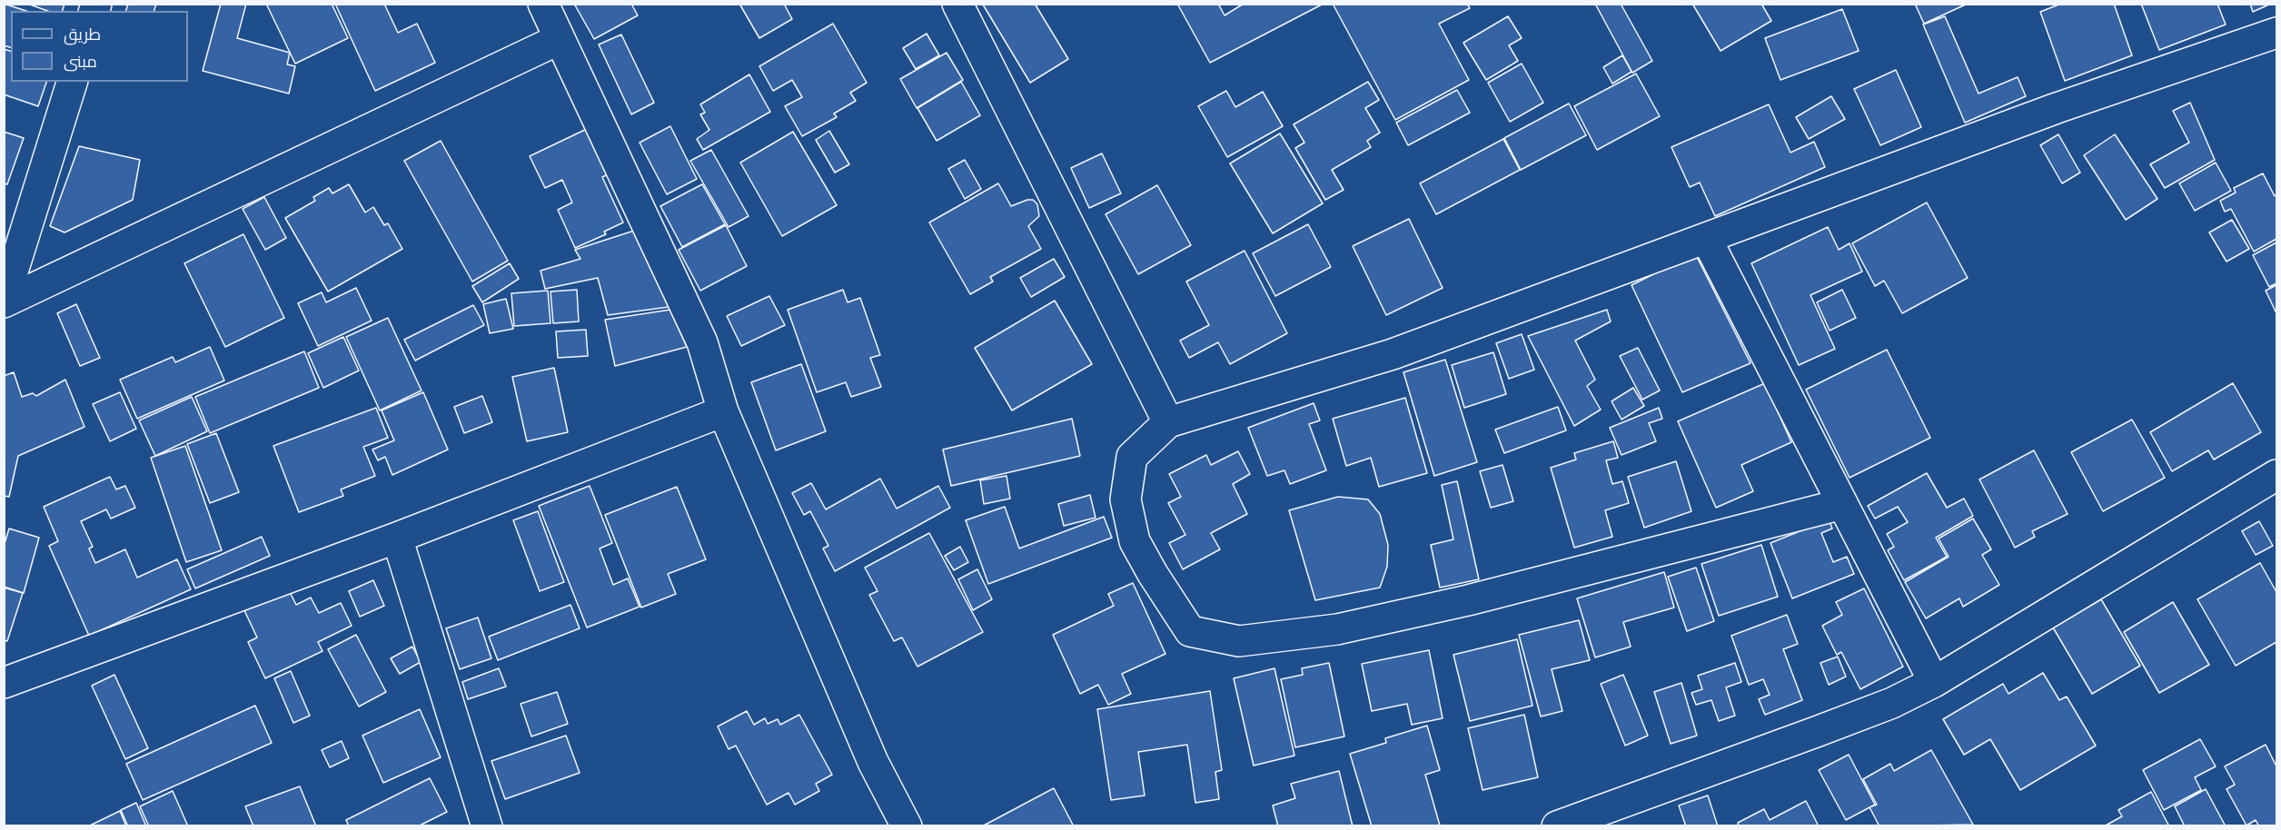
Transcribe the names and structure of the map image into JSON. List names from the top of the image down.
{
  "legend": ["طريق", "مبنى"]
}
